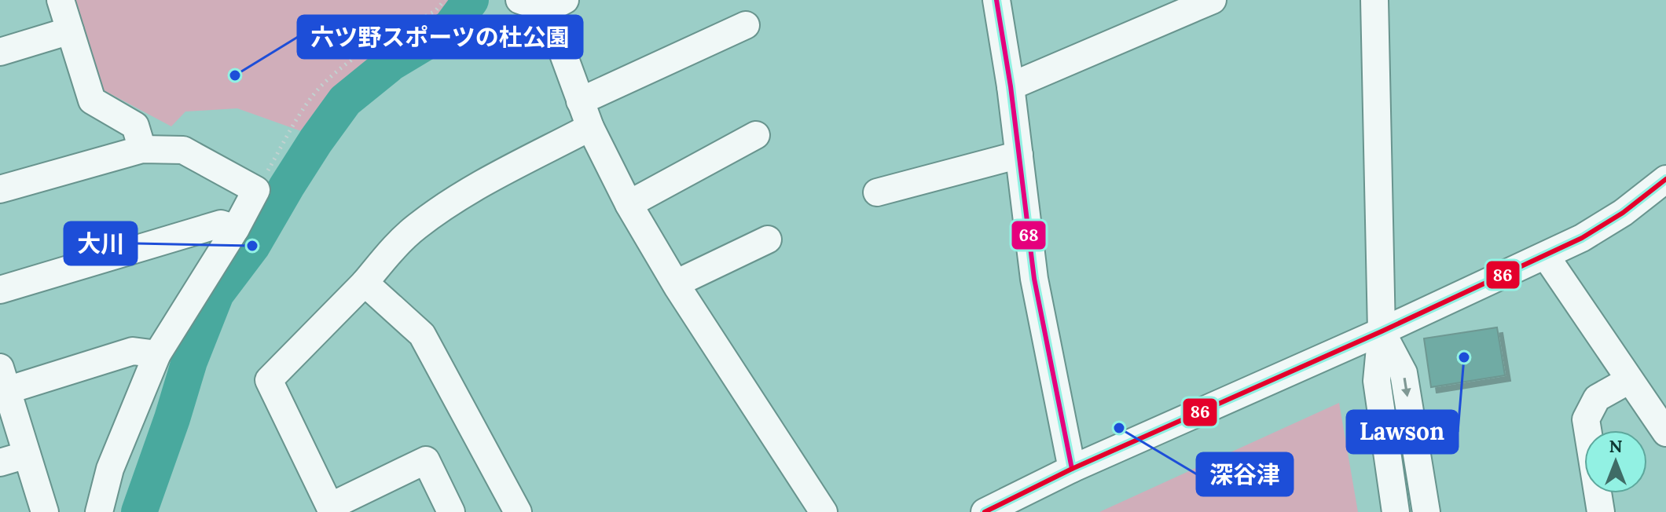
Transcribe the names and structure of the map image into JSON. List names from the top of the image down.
{
  "places": [
    "六ツ野スポーツの杜公園",
    "大川",
    "Lawson",
    "深谷津"
  ],
  "lines": ["transit line 68", "transit line 86"],
  "north": "top"
}
